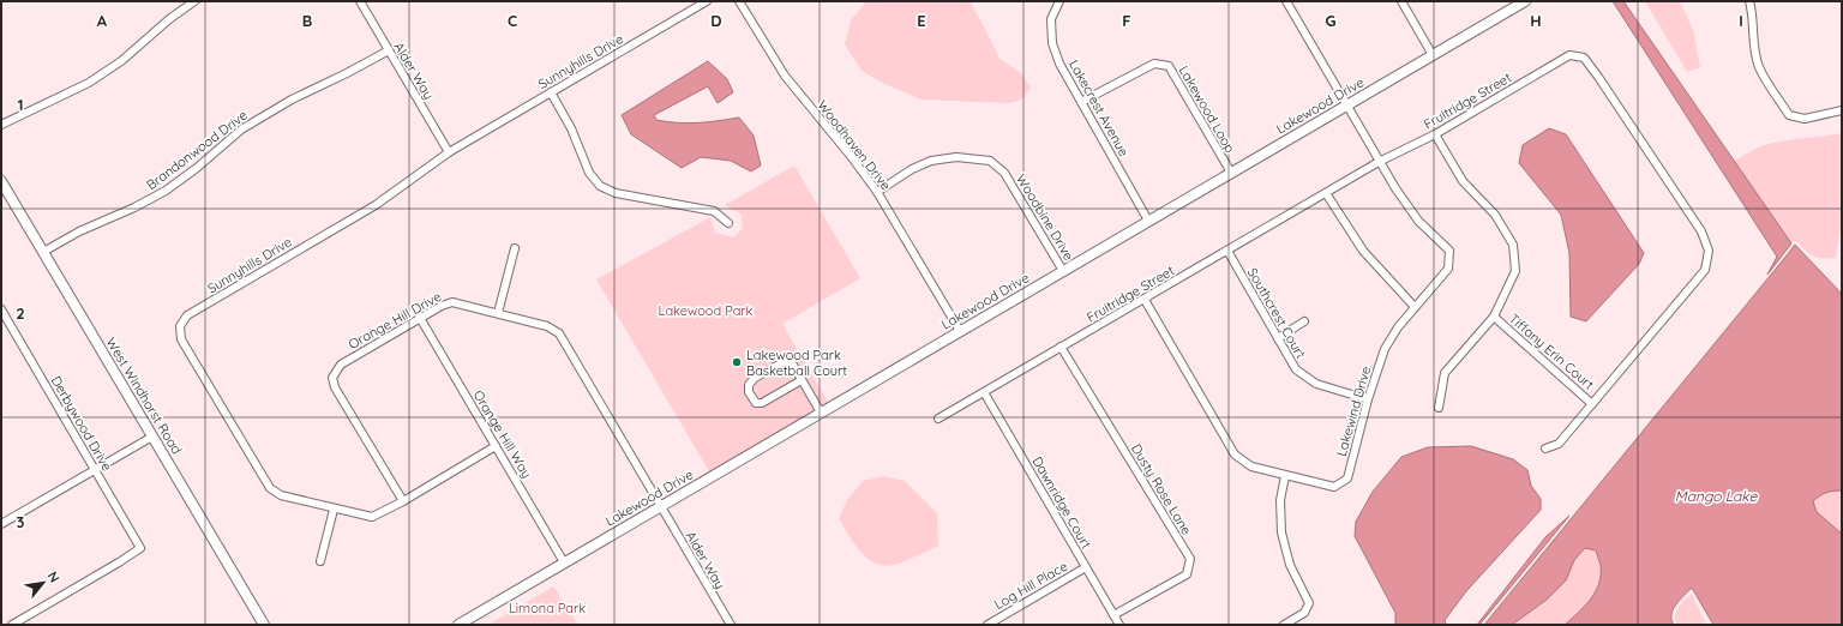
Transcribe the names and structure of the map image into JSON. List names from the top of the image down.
{
  "streets": {
    "street": [
      "Sunnyhills Drive",
      "Alder Way",
      "Fruitridge Street",
      "Lakewood Drive",
      "Lakecrest Avenue",
      "Lakewood Loop",
      "Woodhaven Drive",
      "Brandonwood Drive",
      "Woodbine Drive",
      "Southcrest Court",
      "Orange Hill Drive",
      "Tiffany Erin Court",
      "West Windhorst Road",
      "Lakewind Drive",
      "Derbywood Drive",
      "Orange Hill Way",
      "Dusty Rose Lane",
      "Dawnridge Court",
      "Log Hill Place"
    ]
  },
  "crossings": [
    ["Sunnyhills Drive", "Alder Way"],
    ["Sunnyhills Drive", "Orange Hill Drive"],
    ["Sunnyhills Drive", "Orange Hill Way"],
    ["Alder Way", "Lakewood Drive"],
    ["Alder Way", "Brandonwood Drive"],
    ["Alder Way", "Orange Hill Drive"],
    ["Fruitridge Street", "Southcrest Court"],
    ["Fruitridge Street", "Tiffany Erin Court"],
    ["Fruitridge Street", "Lakewind Drive"],
    ["Fruitridge Street", "Dusty Rose Lane"],
    ["Fruitridge Street", "Dawnridge Court"],
    ["Lakewood Drive", "Lakecrest Avenue"],
    ["Lakewood Drive", "Lakewood Loop"],
    ["Lakewood Drive", "Woodhaven Drive"],
    ["Lakewood Drive", "Woodbine Drive"],
    ["Lakewood Drive", "Orange Hill Drive"],
    ["Lakewood Drive", "Lakewind Drive"],
    ["Lakewood Drive", "Orange Hill Way"],
    ["Lakecrest Avenue", "Lakewood Loop"],
    ["Woodhaven Drive", "Woodbine Drive"],
    ["Brandonwood Drive", "West Windhorst Road"],
    ["Southcrest Court", "Lakewind Drive"],
    ["Orange Hill Drive", "Orange Hill Way"],
    ["Dusty Rose Lane", "Dawnridge Court"],
    ["Dawnridge Court", "Log Hill Place"]
  ],
  "water": ["Mango Lake"],
  "parks": ["Lakewood Park", "Limona Park"],
  "places": ["Lakewood Park Basketball Court"],
  "north": "top right",
  "grid": {
    "columns": [
      "A",
      "B",
      "C",
      "D",
      "E",
      "F",
      "G",
      "H",
      "I"
    ],
    "rows": ["1", "2", "3"]
  }
}
